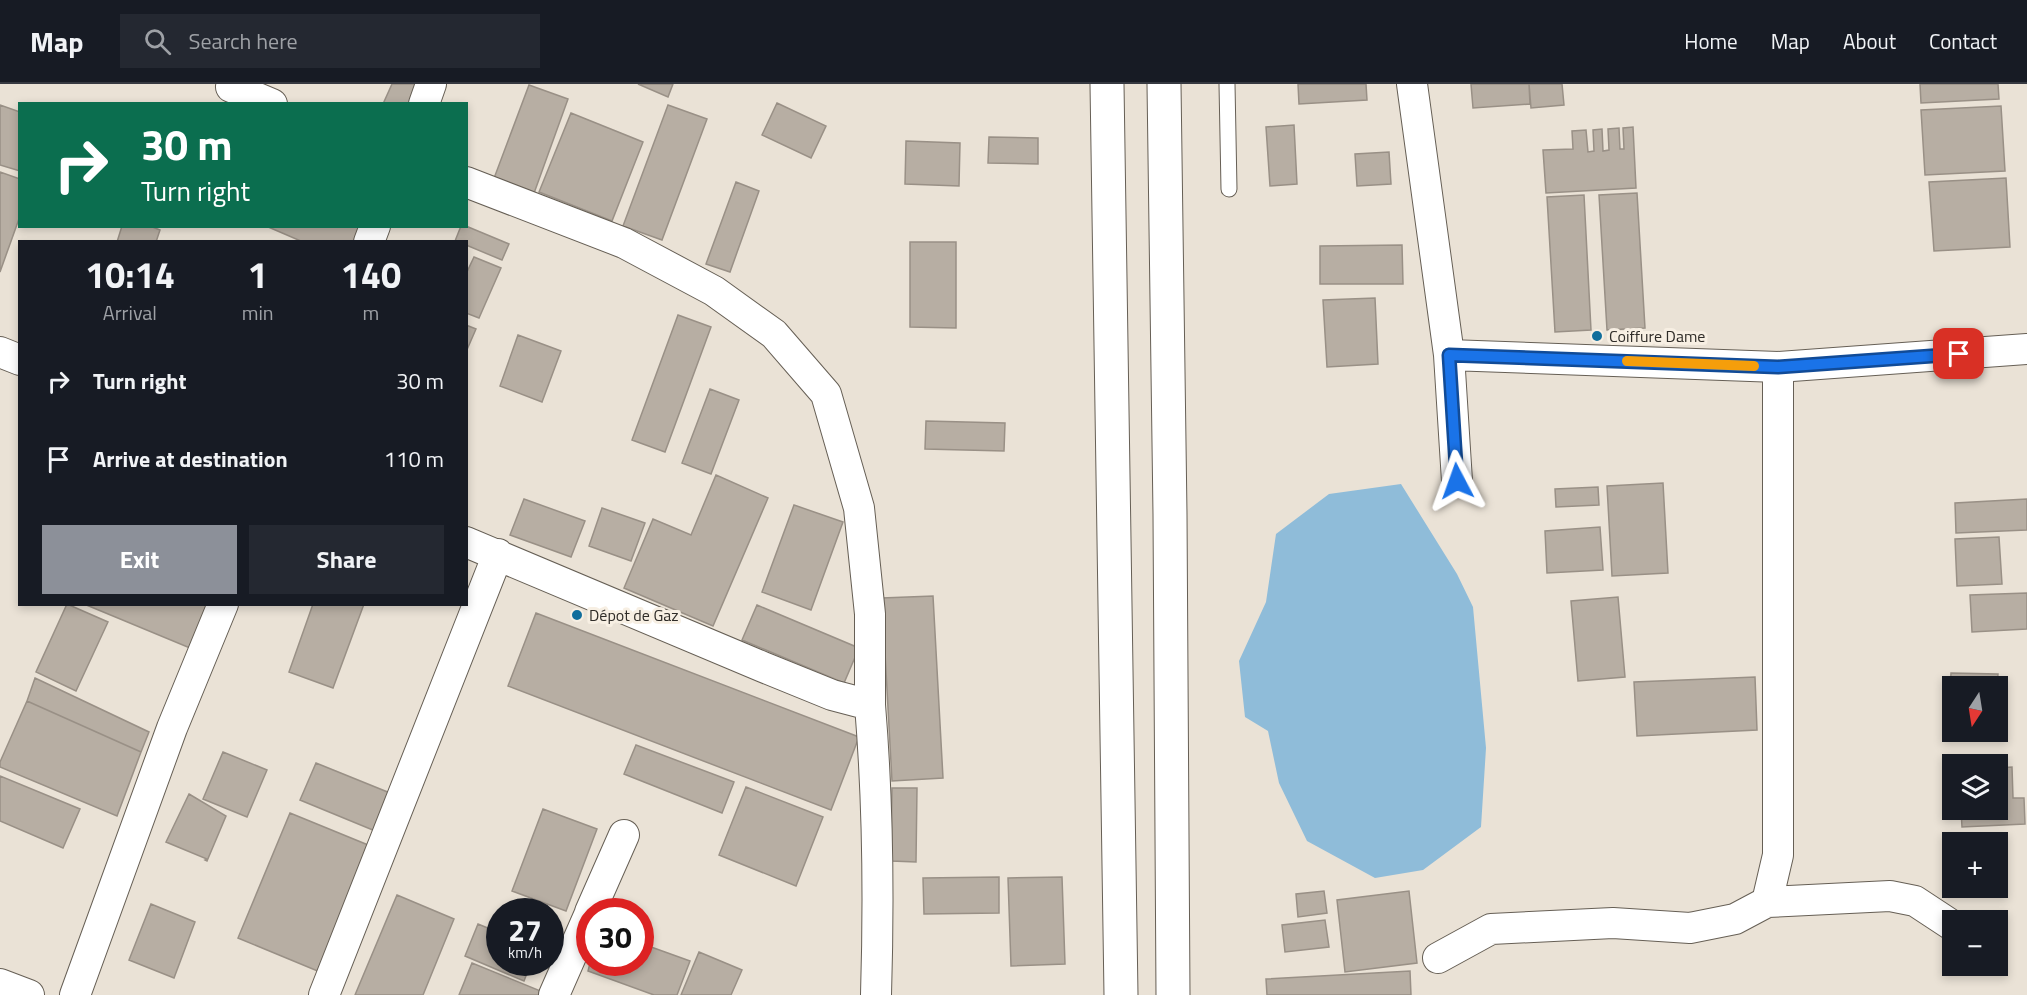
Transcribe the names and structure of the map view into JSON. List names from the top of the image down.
{
  "places": ["Coiffure Dame", "Dépot de Gaz"],
  "north": "bottom",
  "page": {
    "header": "Map",
    "search": "Search here",
    "nav": [
      "Home",
      "Map",
      "About",
      "Contact"
    ],
    "turn": ["30 m", "Turn right"],
    "eta": [
      "10:14",
      "Arrival",
      "1",
      "min",
      "140",
      "m"
    ],
    "list": [
      {
        "name": "Turn right",
        "value": "30 m"
      },
      {
        "name": "Arrive at destination",
        "value": "110 m"
      }
    ],
    "buttons": ["Exit", "Share"],
    "map_buttons": ["+", "−"],
    "speed": "27 km/h",
    "limit": "30"
  }
}
